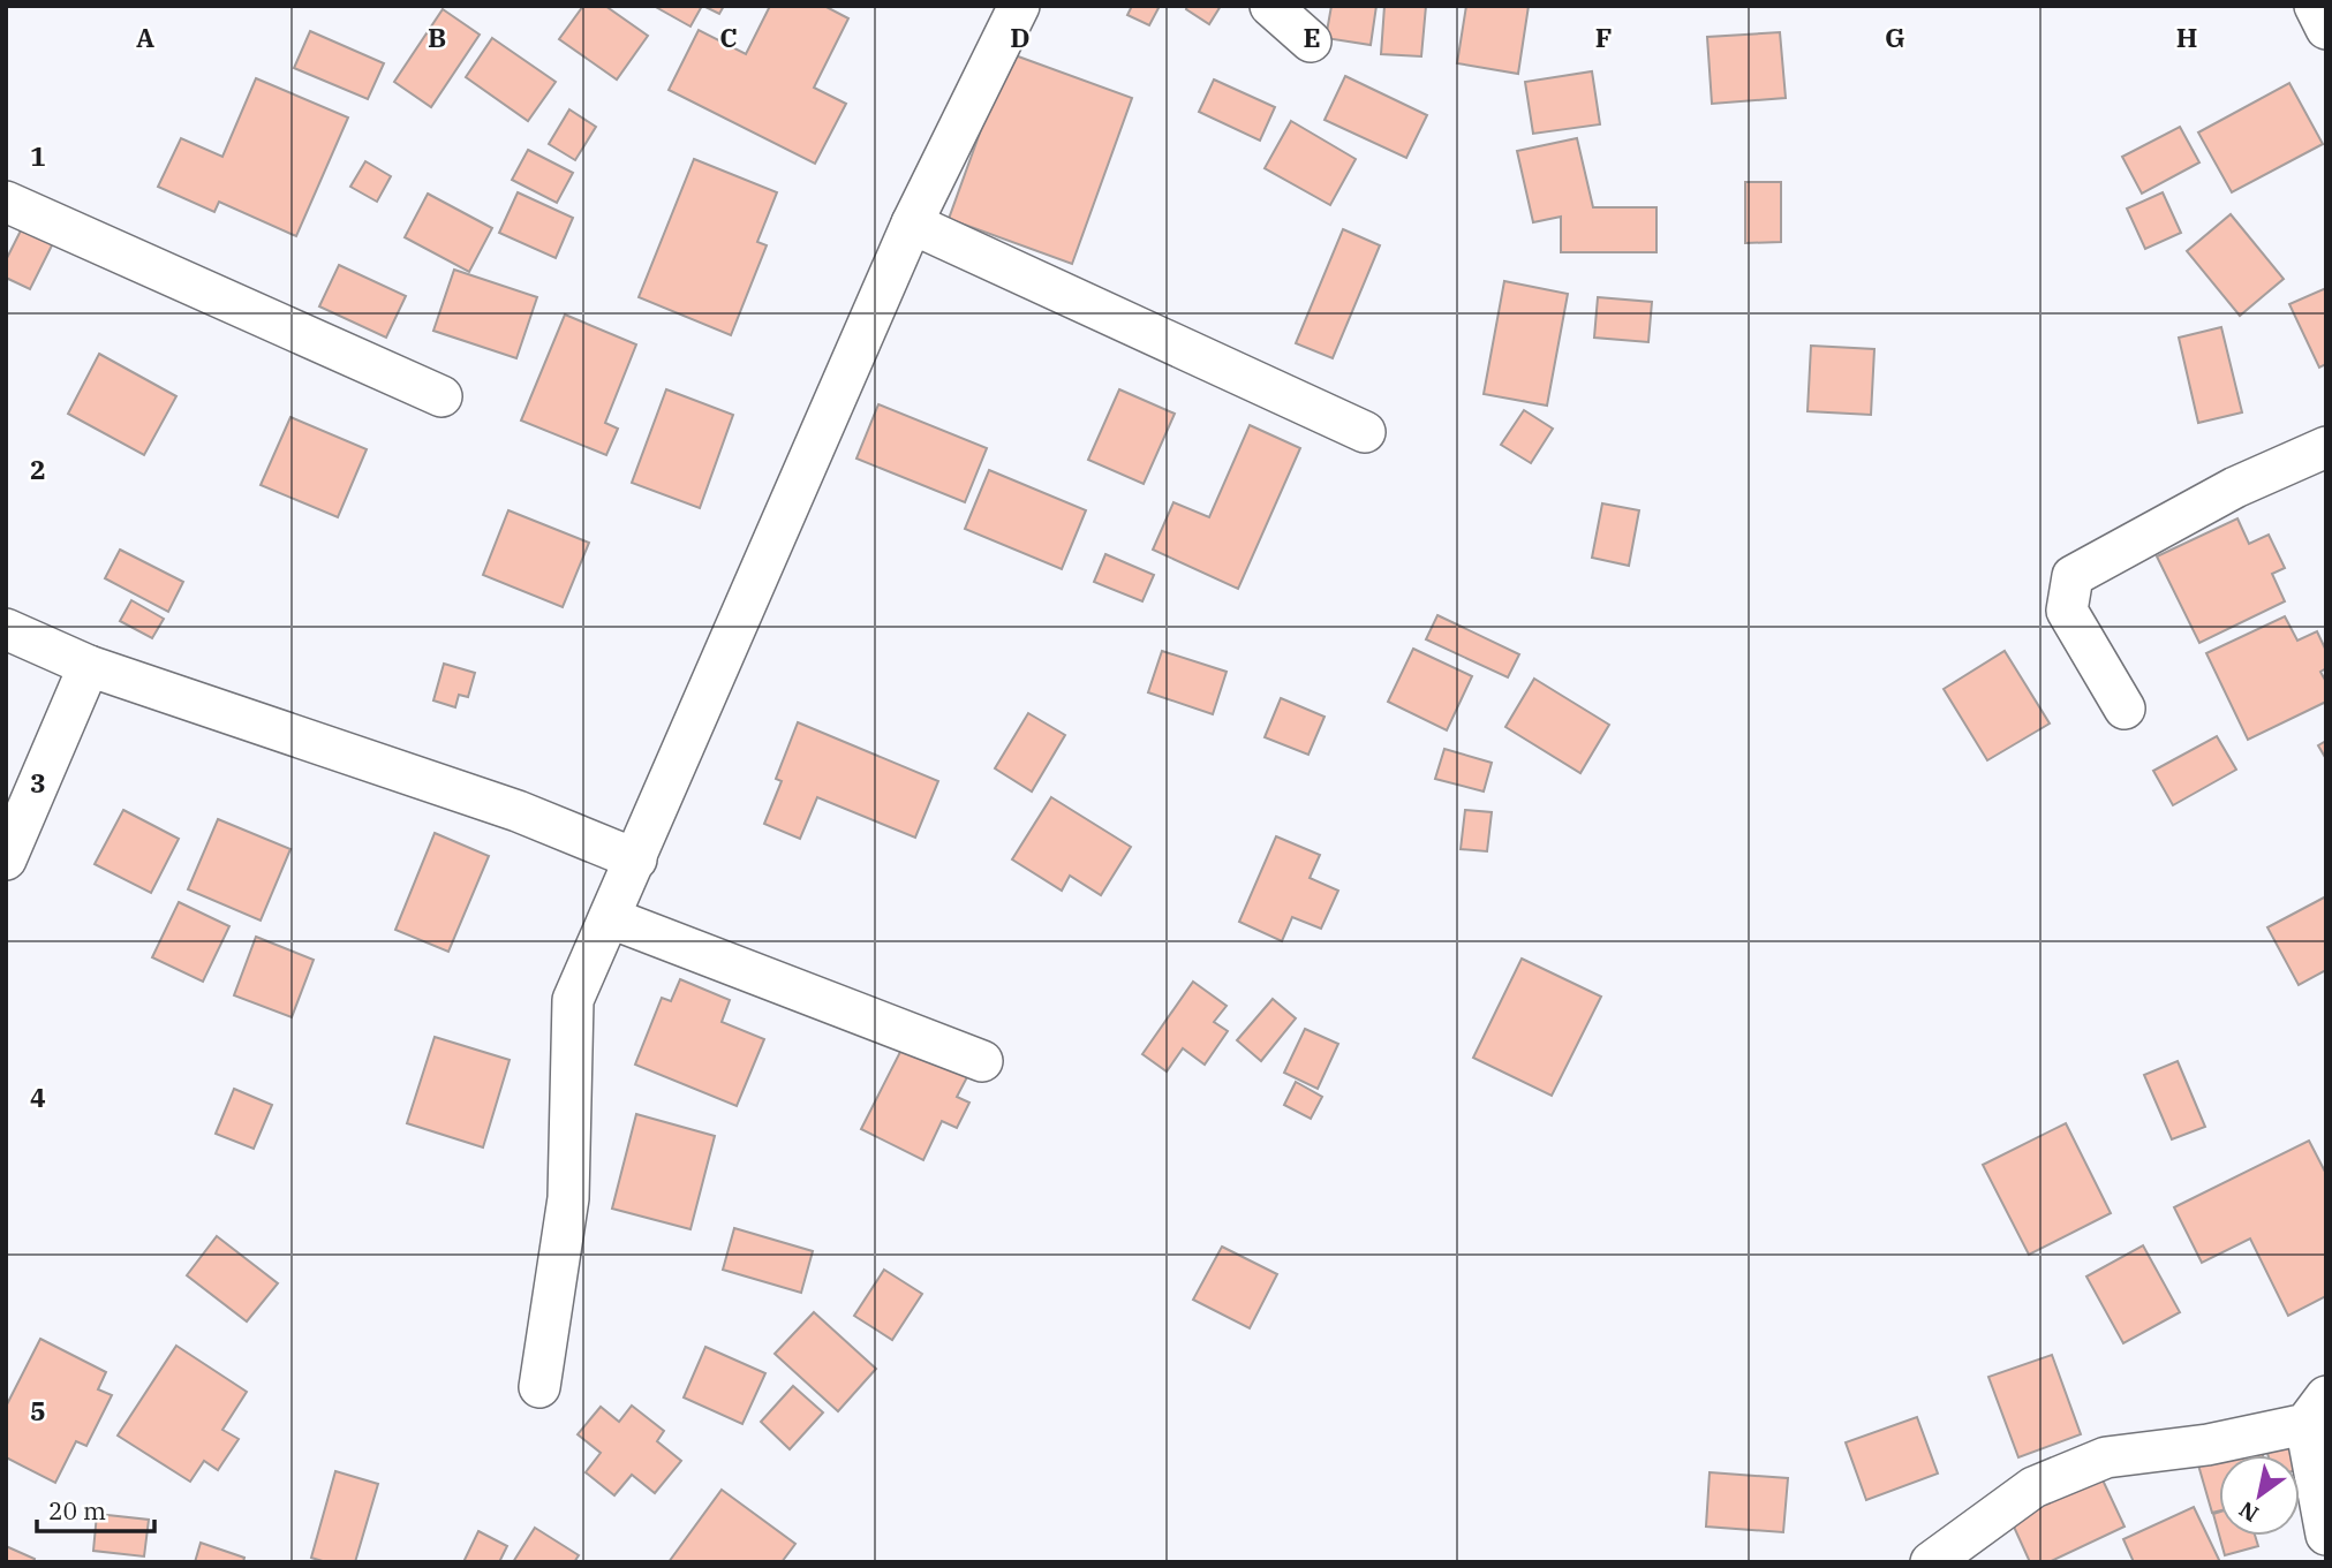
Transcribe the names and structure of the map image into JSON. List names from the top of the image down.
{
  "scale_bar": "20 m",
  "north": "bottom left",
  "grid": {
    "columns": [
      "A",
      "B",
      "C",
      "D",
      "E",
      "F",
      "G",
      "H"
    ],
    "rows": [
      "1",
      "2",
      "3",
      "4",
      "5"
    ]
  }
}
